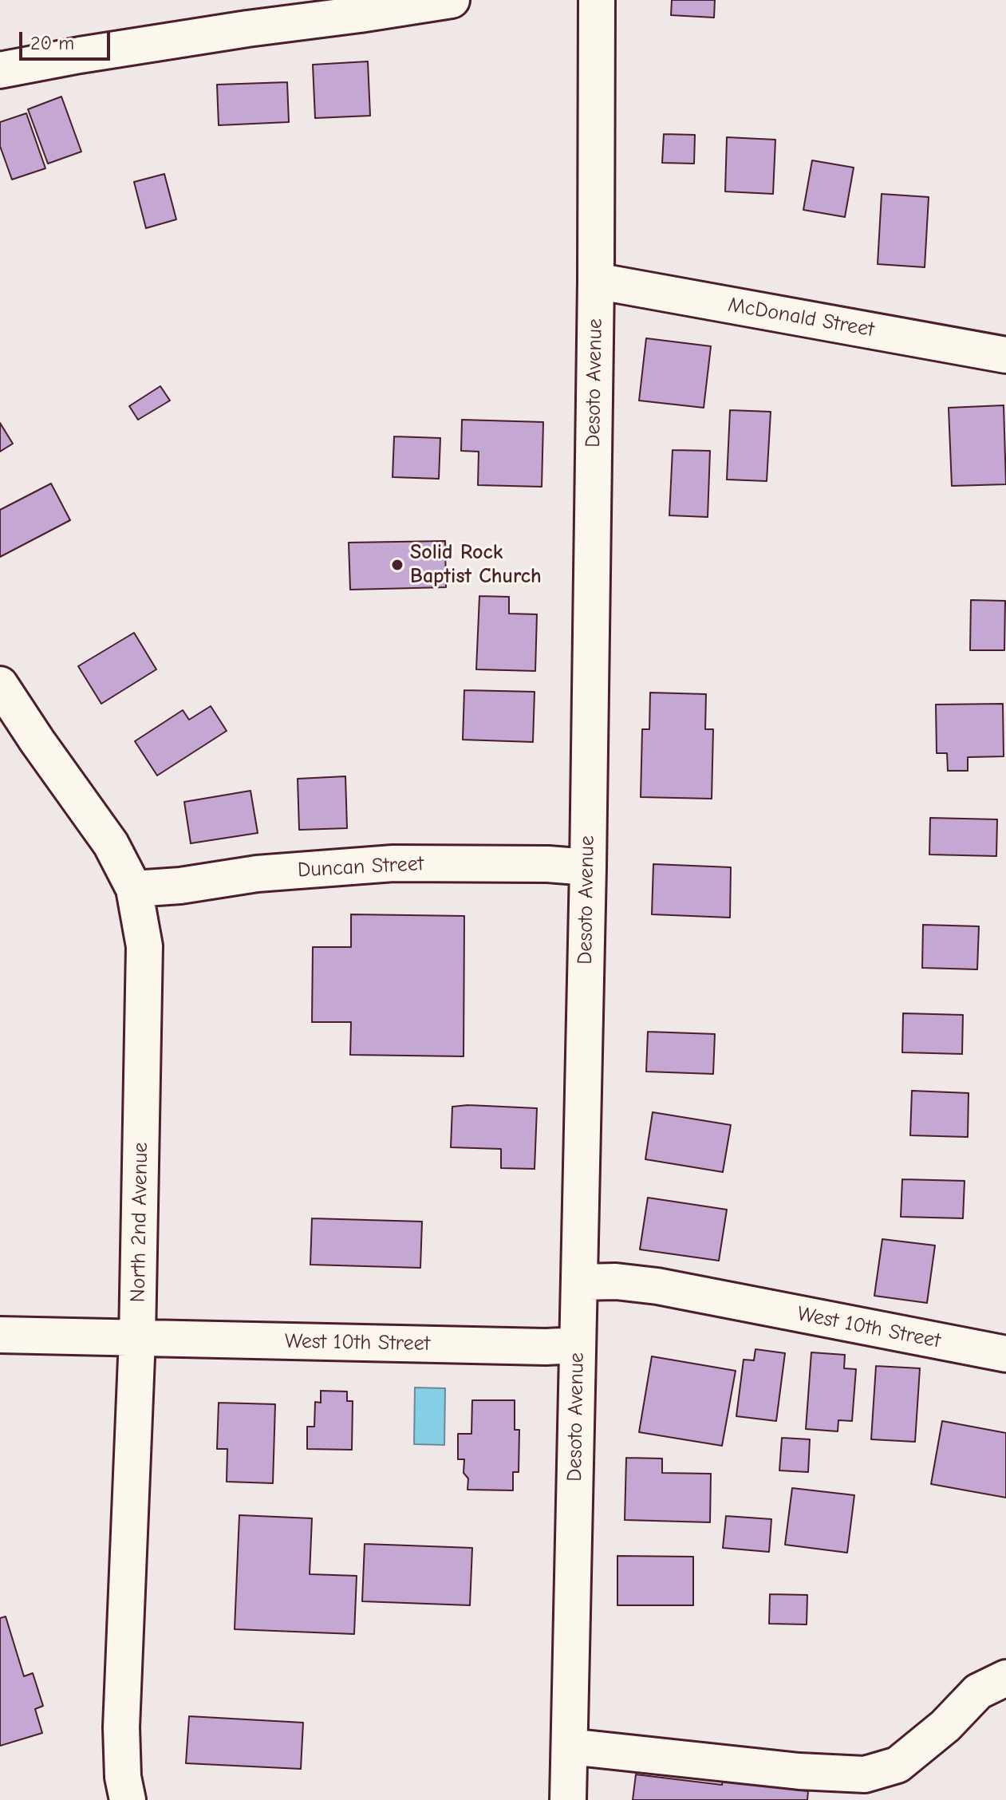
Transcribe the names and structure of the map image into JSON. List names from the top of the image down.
{
  "streets": {
    "street": [
      "McDonald Street",
      "Desoto Avenue",
      "Duncan Street",
      "North 2nd Avenue",
      "West 10th Street"
    ]
  },
  "crossings": [
    ["McDonald Street", "Desoto Avenue"],
    ["Desoto Avenue", "Duncan Street"],
    ["Desoto Avenue", "West 10th Street"],
    ["Duncan Street", "North 2nd Avenue"],
    ["North 2nd Avenue", "West 10th Street"]
  ],
  "places": ["Solid Rock Baptist Church"],
  "scale_bar": "20 m"
}
